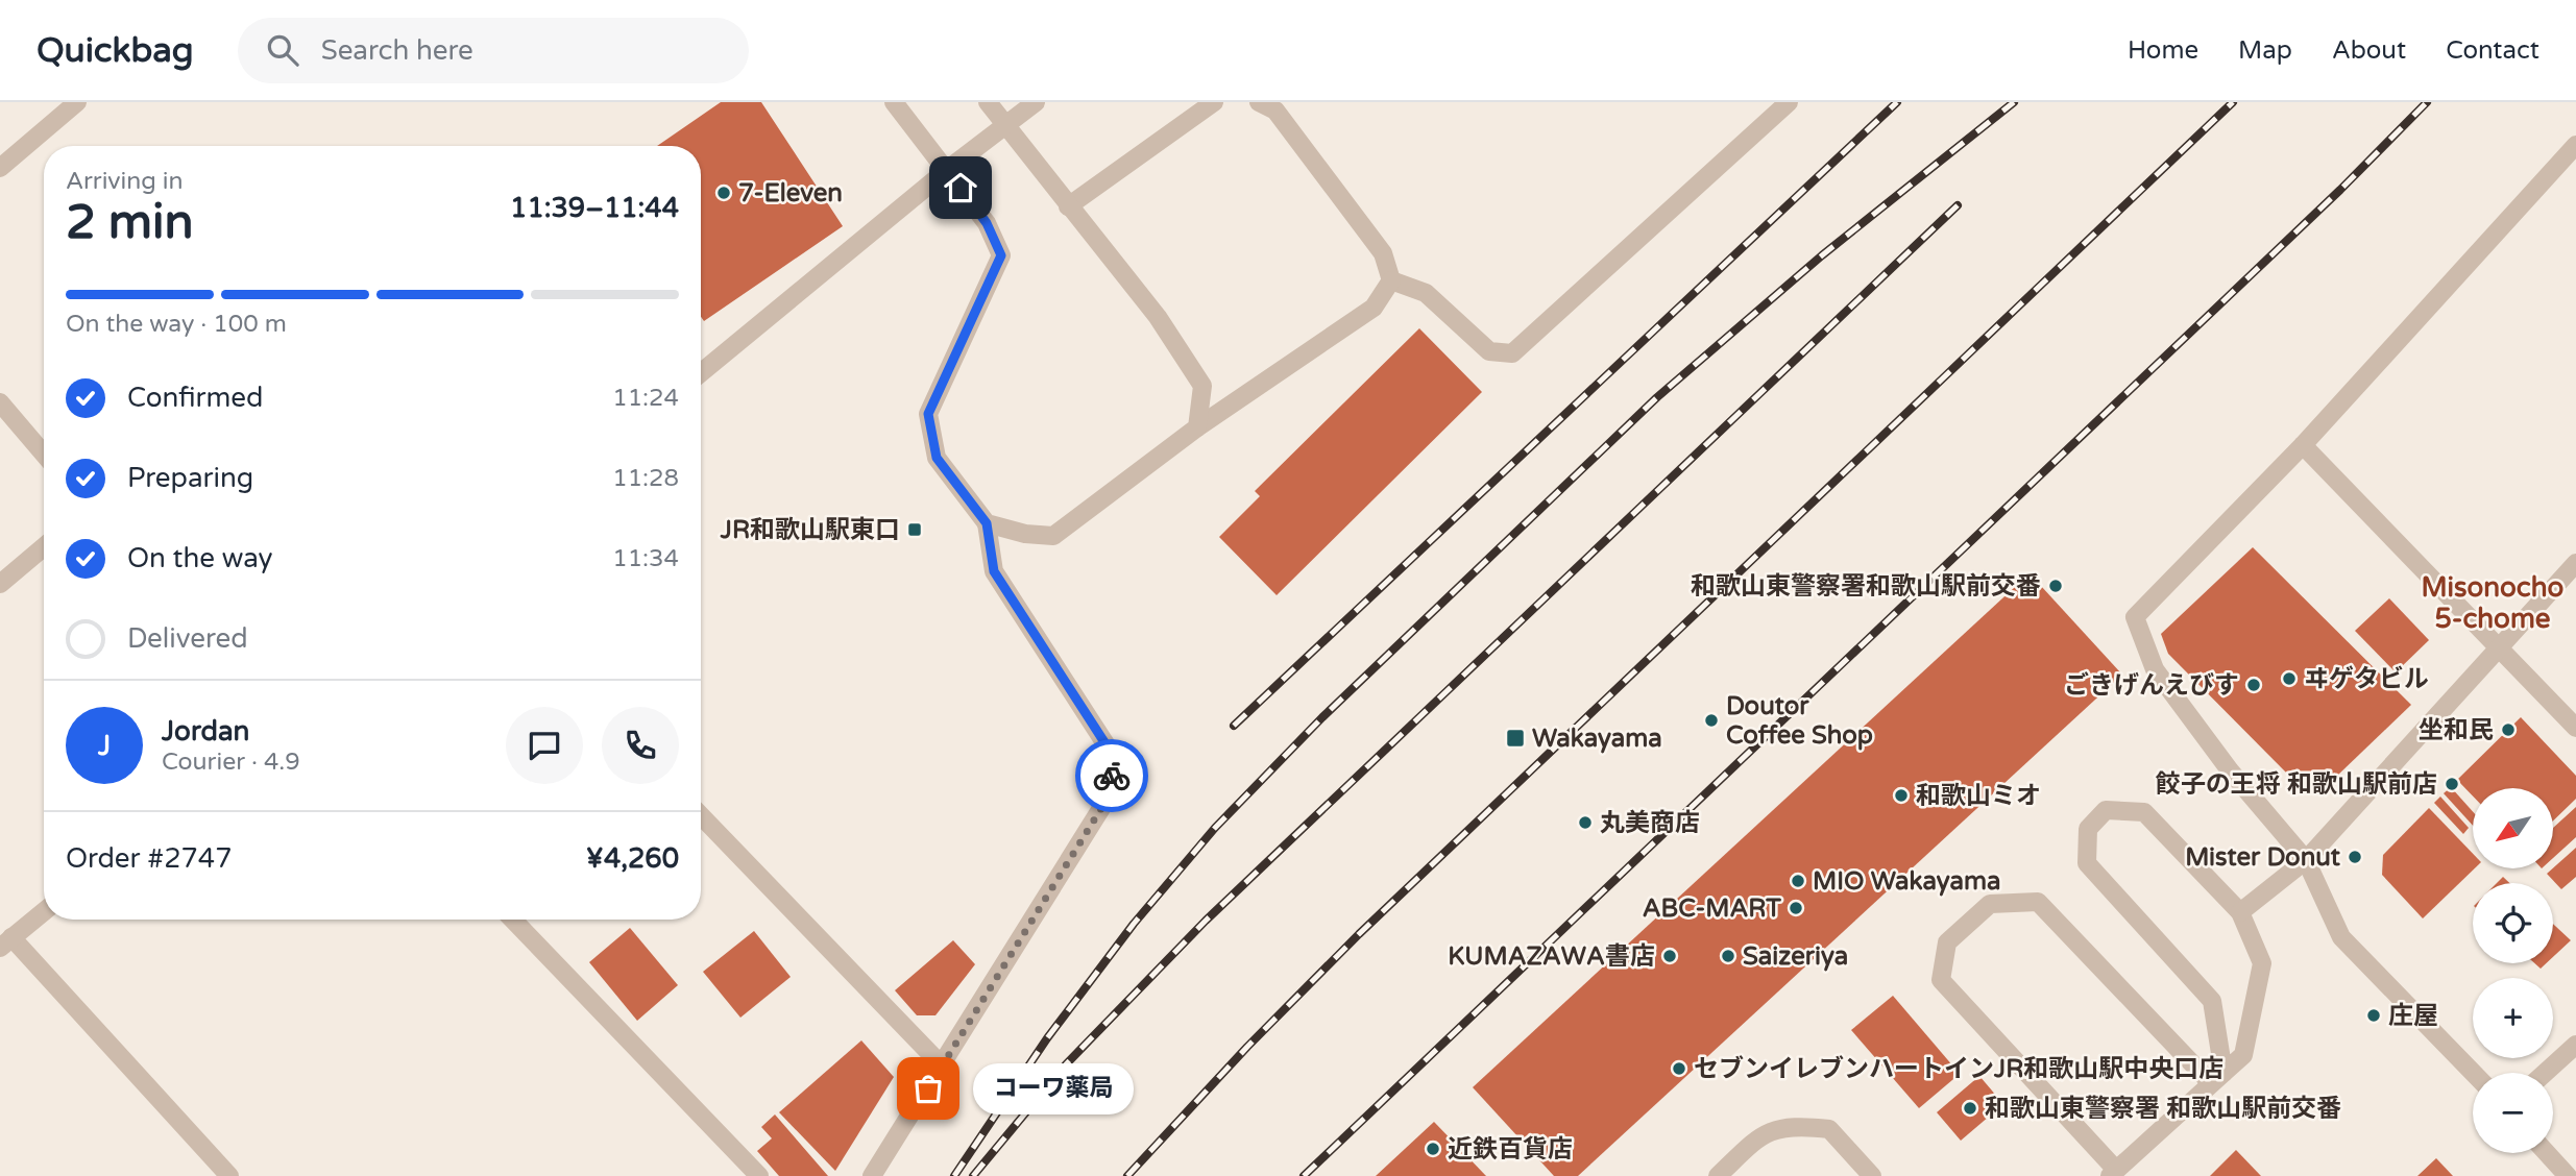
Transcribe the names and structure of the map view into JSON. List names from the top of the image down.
{
  "districts": ["Misonocho 5-chome"],
  "places": {
    "other": [
      "7-Eleven",
      "和歌山東警察署和歌山駅前交番",
      "ヰゲタビル",
      "ごきげんえびす",
      "Doutor Coffee Shop",
      "坐和民",
      "餃子の王将 和歌山駅前店",
      "和歌山ミオ",
      "丸美商店",
      "Mister Donut",
      "MIO Wakayama",
      "ABC-MART",
      "KUMAZAWA書店",
      "Saizeriya",
      "庄屋",
      "セブンイレブンハートインJR和歌山駅中央口店",
      "コーワ薬局",
      "和歌山東警察署 和歌山駅前交番",
      "近鉄百貨店"
    ],
    "transit": ["JR和歌山駅東口", "Wakayama"]
  },
  "north": "bottom left",
  "page": {
    "header": "Quickbag",
    "search": "Search here",
    "nav": [
      "Home",
      "Map",
      "About",
      "Contact"
    ],
    "heading": ["2 min", "Arriving in", "11:39–11:44"],
    "panel": [
      "Jordan",
      "Courier · 4.9",
      "Order #2747",
      "¥4,260"
    ],
    "bar": "On the way · 100 m",
    "list": [
      ["Confirmed", "11:24"],
      ["Preparing", "11:28"],
      ["On the way", "11:34"],
      "Delivered"
    ],
    "round": "J",
    "map_buttons": ["+", "−"],
    "bubble": "コーワ薬局"
  }
}
